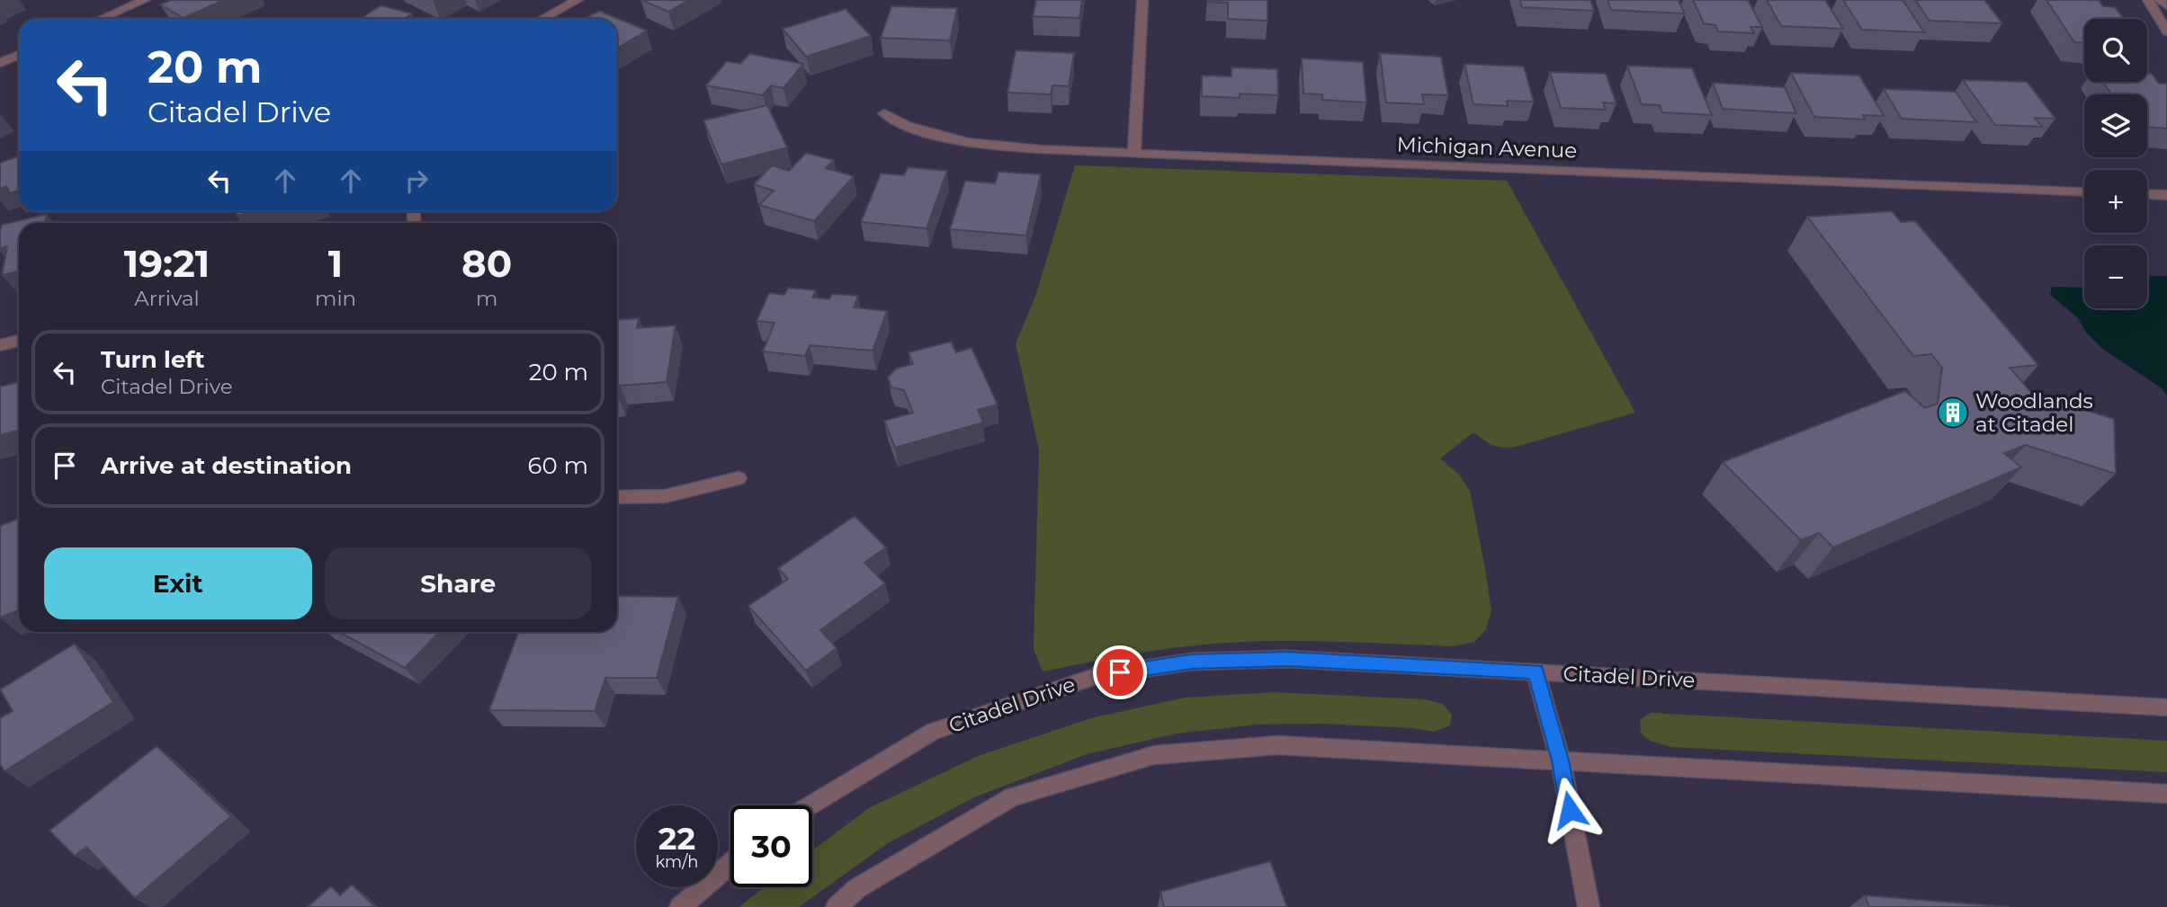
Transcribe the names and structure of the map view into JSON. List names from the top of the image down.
{
  "streets": {
    "street": ["Michigan Avenue", "Citadel Drive"]
  },
  "places": {
    "building": ["Woodlands at Citadel"]
  },
  "page": {
    "map_buttons": ["+", "−"],
    "turn": ["20 m", "Citadel Drive"],
    "eta": [
      "19:21",
      "Arrival",
      "1",
      "min",
      "80",
      "m"
    ],
    "list": [
      {
        "name": "Turn left",
        "note": "Citadel Drive",
        "value": "20 m"
      },
      {
        "name": "Arrive at destination",
        "value": "60 m"
      }
    ],
    "buttons": ["Exit", "Share"],
    "speed": "22 km/h",
    "limit": "30"
  }
}
